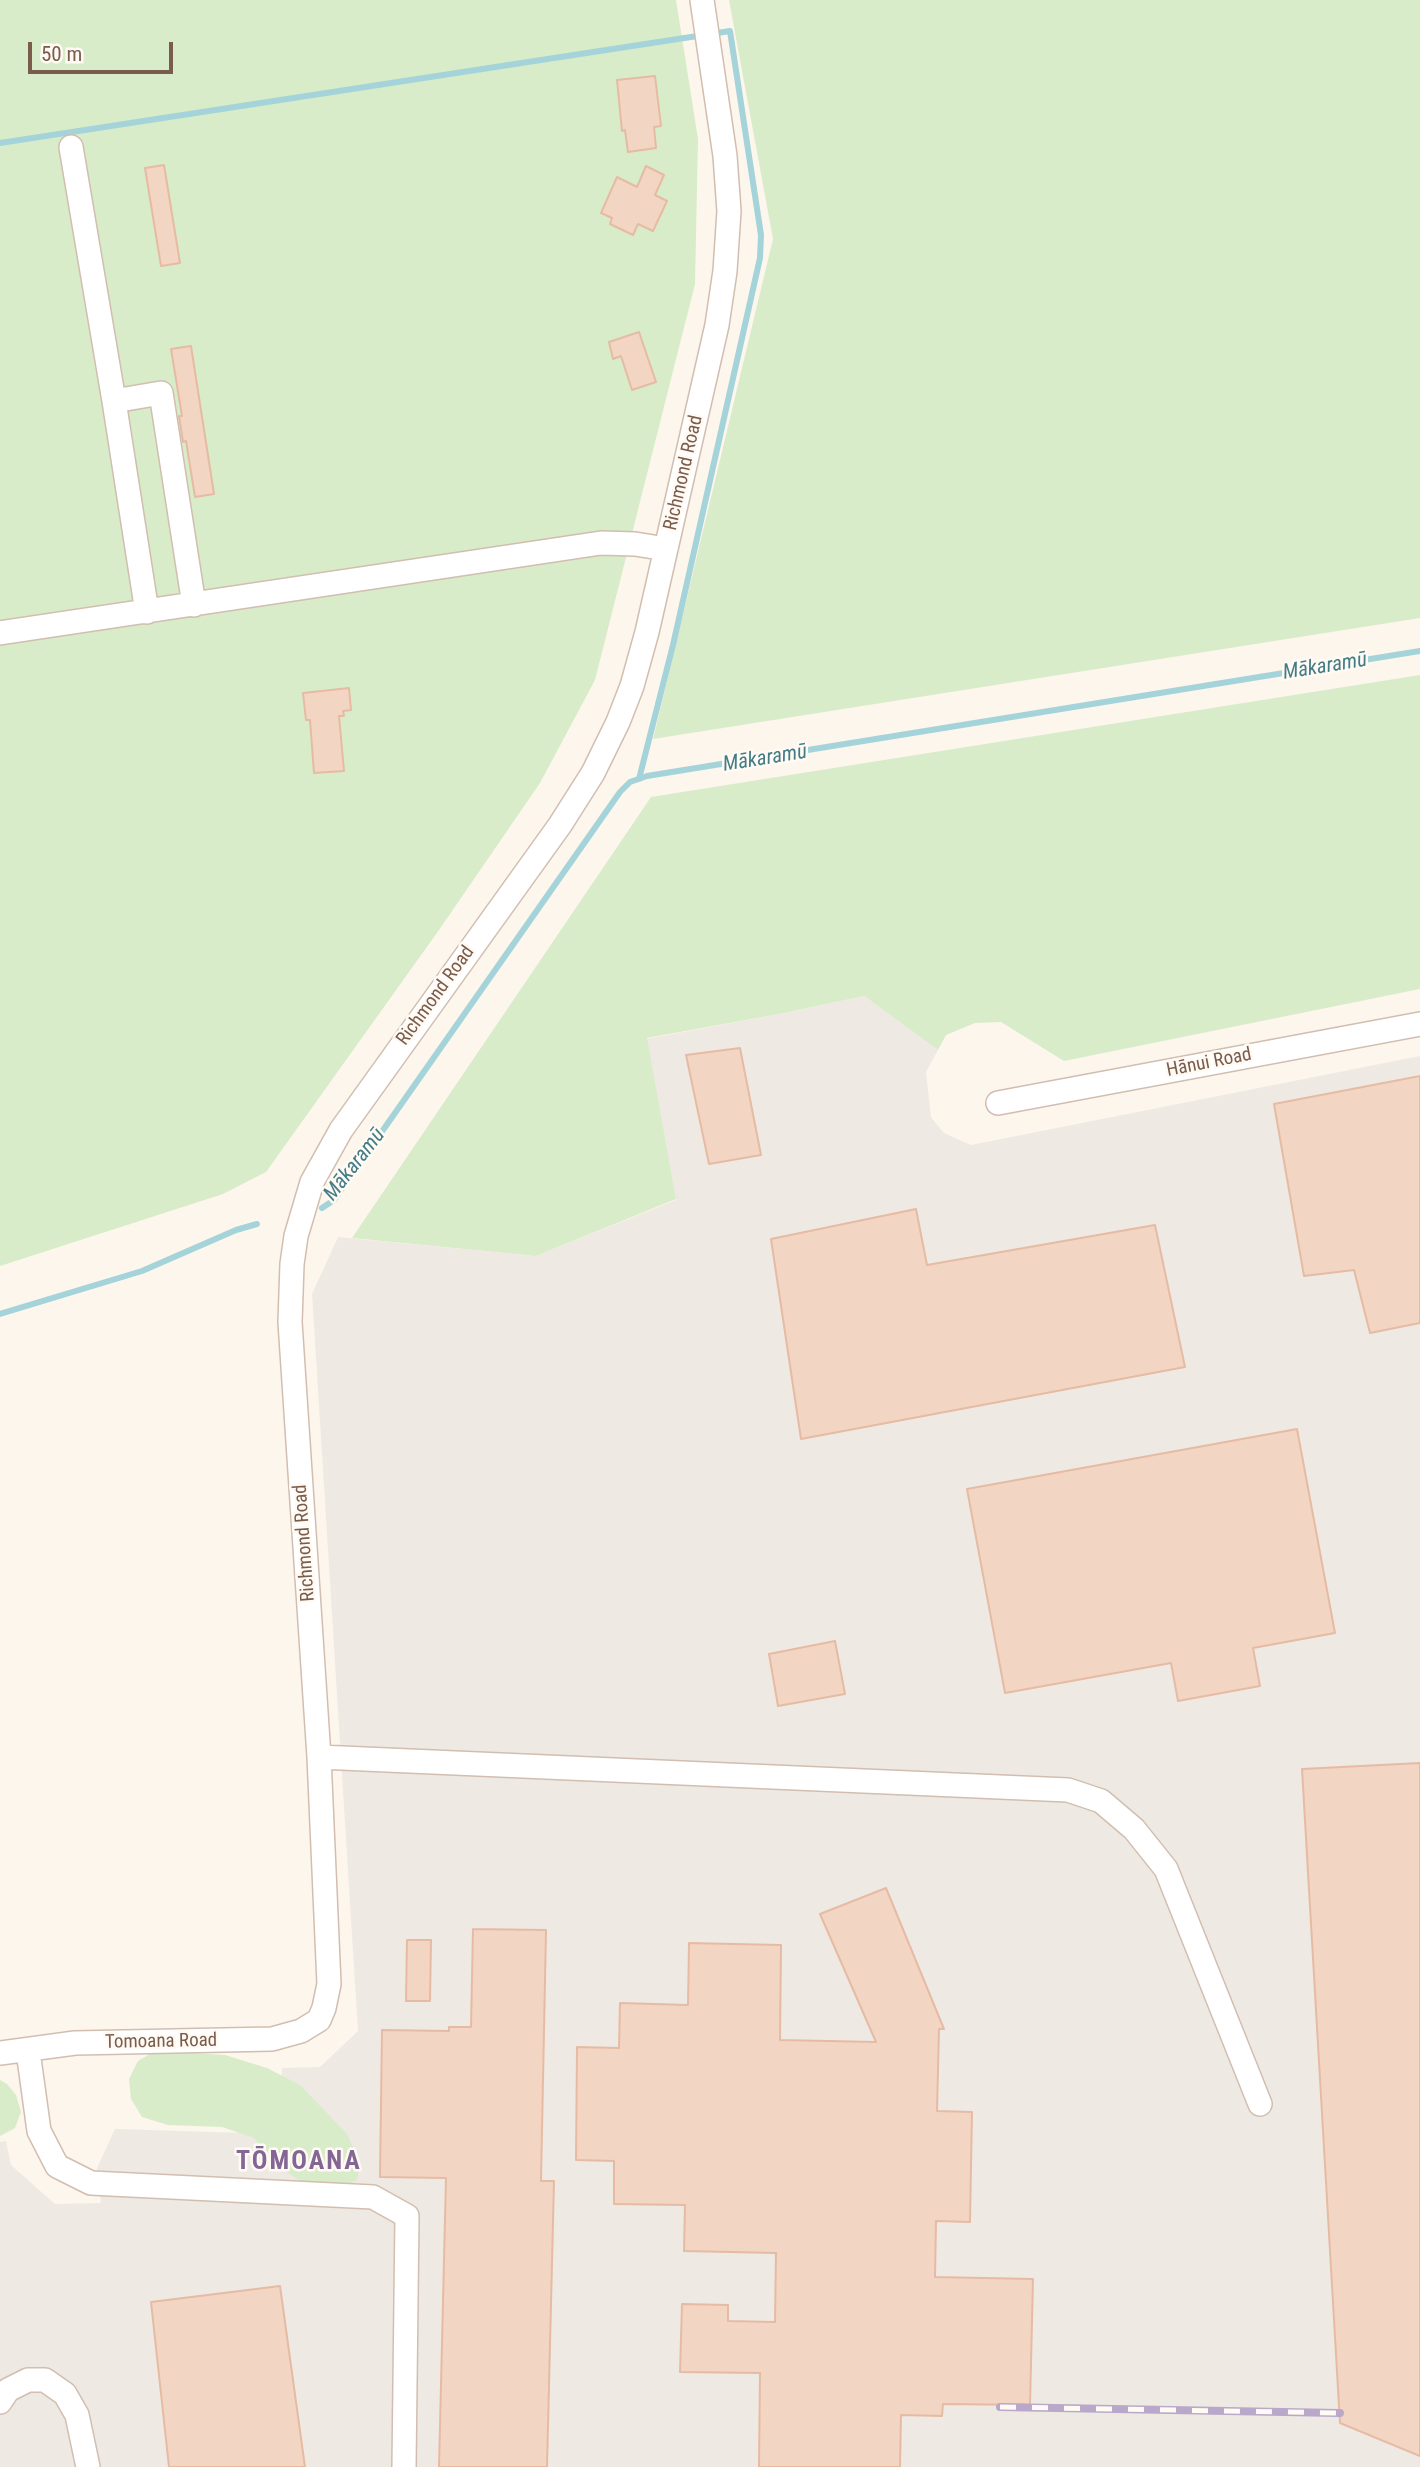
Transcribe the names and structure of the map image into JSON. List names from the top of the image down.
{
  "streets": {
    "street": ["Richmond Road", "Hānui Road", "Tomoana Road"]
  },
  "crossings": [
    ["Richmond Road", "Tomoana Road"]
  ],
  "districts": ["TŌMOANA"],
  "water": ["Mākaramū"],
  "scale_bar": "50 m"
}
